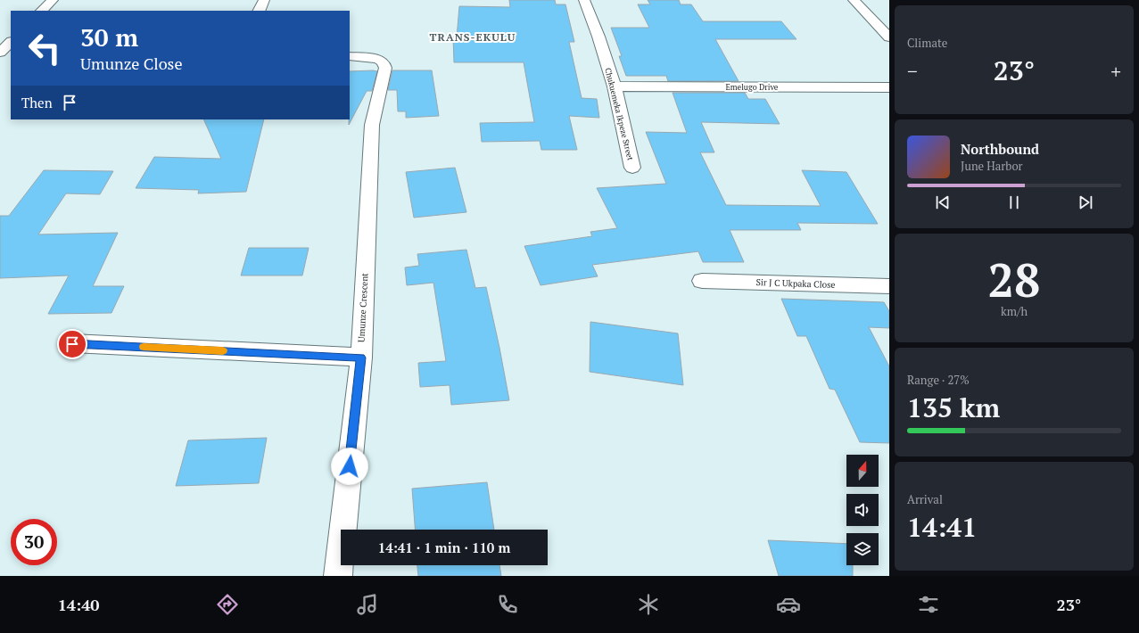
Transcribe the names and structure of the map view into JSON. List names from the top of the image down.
{
  "streets": {
    "street": [
      "Emelugo Drive",
      "Chukuemeka Ikpeze Street",
      "Sir J C Ukpaka Close",
      "Umunze Crescent"
    ]
  },
  "crossings": [
    ["Emelugo Drive", "Chukuemeka Ikpeze Street"]
  ],
  "districts": ["TRANS-EKULU"],
  "north": "top",
  "page": {
    "tile": [
      "Climate",
      ["28", "km/h"],
      ["Range · 27%", "135 km"],
      ["Arrival", "14:41"]
    ],
    "turn": ["30 m", "Umunze Close"],
    "heat": ["−", "23°", "+"],
    "then": "Then",
    "song": ["Northbound", "June Harbor"],
    "limit": "30",
    "trip": "14:41 · 1 min · 110 m",
    "tabs": ["14:40", "23°"]
  }
}
